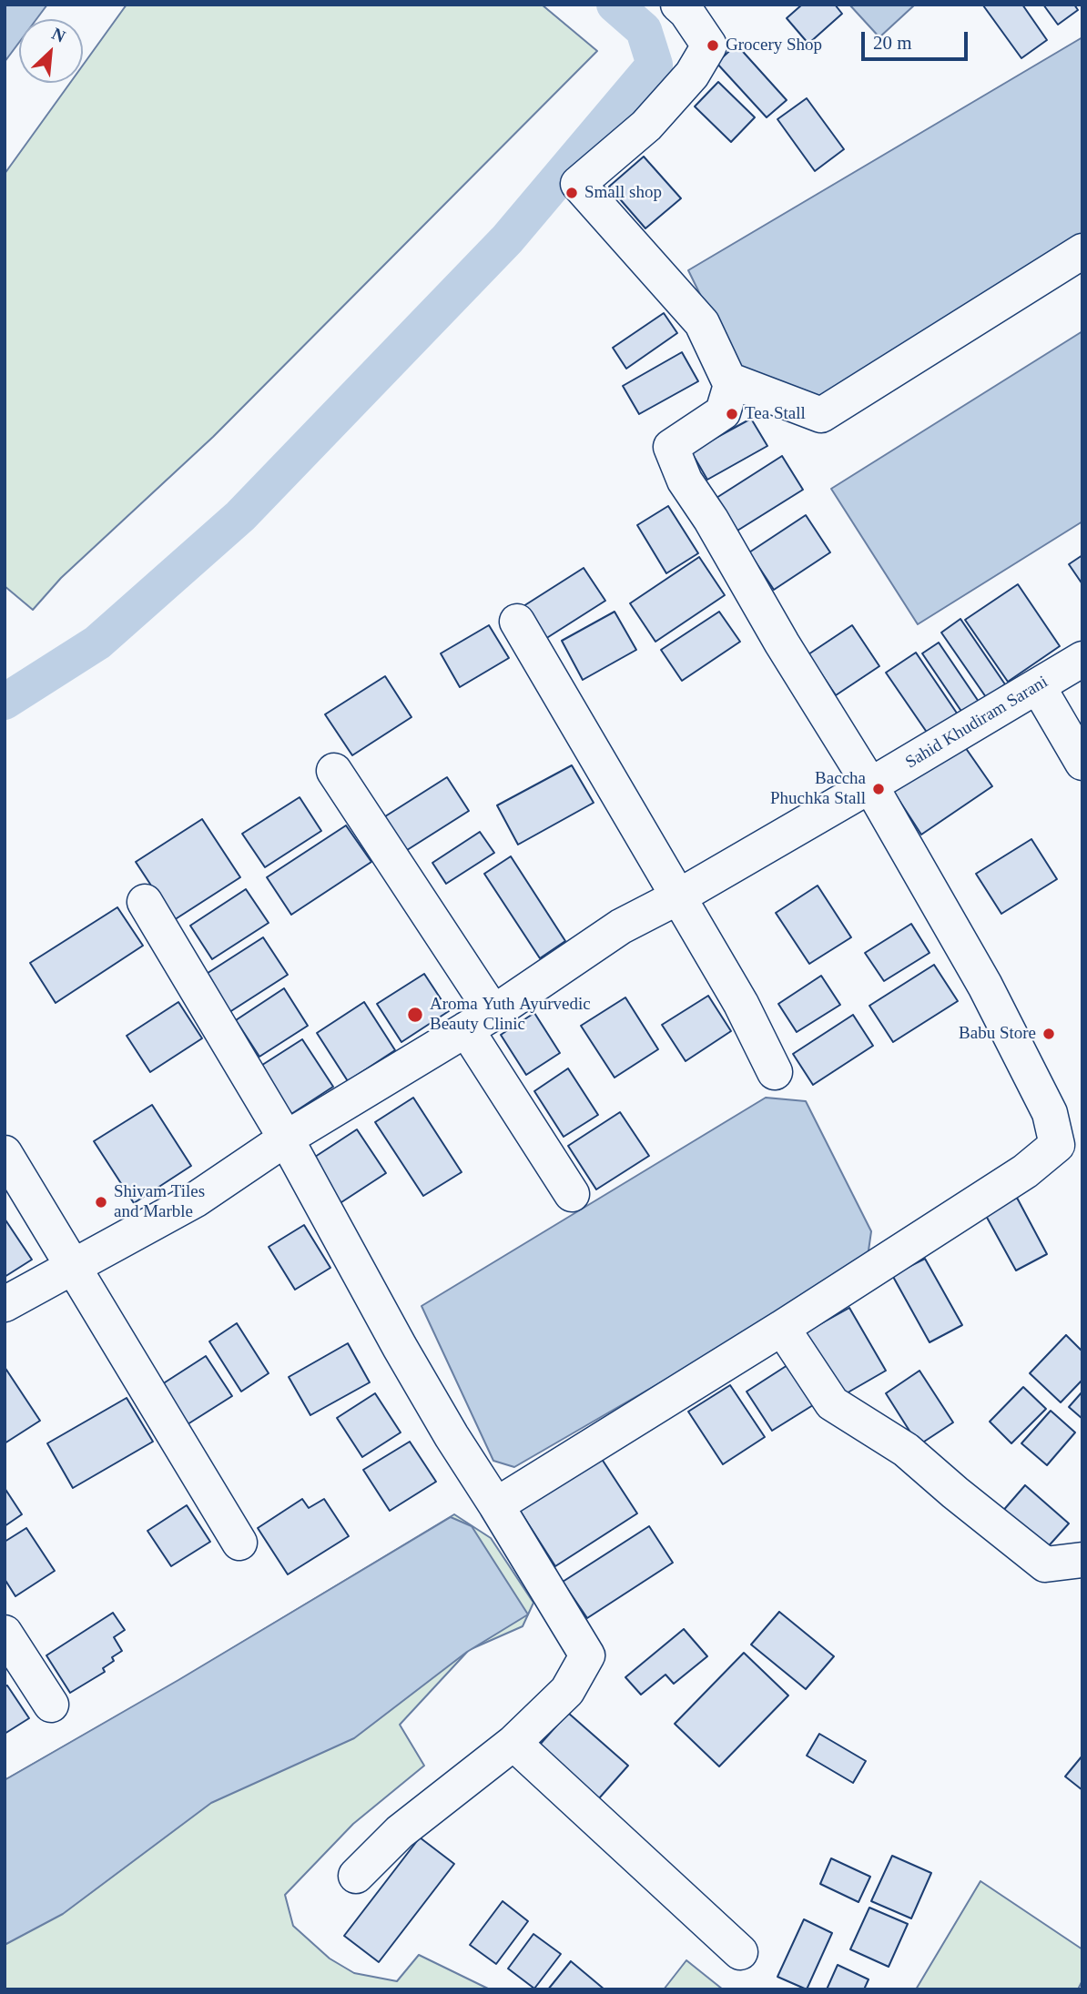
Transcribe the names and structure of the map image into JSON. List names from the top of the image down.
{
  "streets": {
    "street": ["Sahid Khudiram Sarani"]
  },
  "places": [
    "Grocery Shop",
    "Small shop",
    "Tea Stall",
    "Baccha Phuchka Stall",
    "Aroma Yuth Ayurvedic Beauty Clinic",
    "Babu Store",
    "Shivam Tiles and Marble"
  ],
  "scale_bar": "20 m",
  "north": "top right"
}
